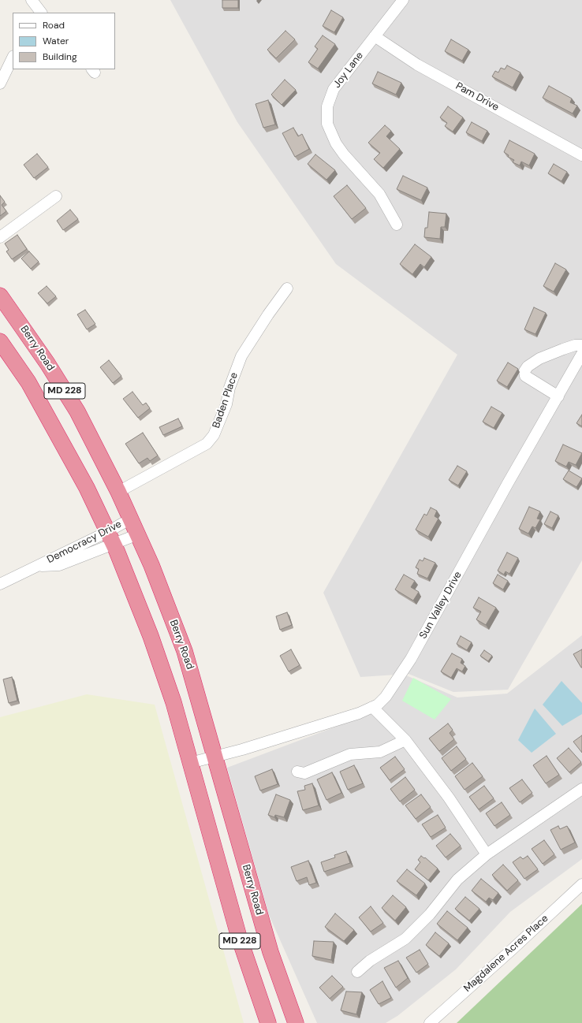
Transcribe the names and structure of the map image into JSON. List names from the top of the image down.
{
  "streets": {
    "highway": ["Berry Road", "MD 228"],
    "street": [
      "Joy Lane",
      "Pam Drive",
      "Baden Place",
      "Democracy Drive",
      "Sun Valley Drive",
      "Magdalene Acres Place"
    ]
  },
  "crossings": [
    ["Joy Lane", "Pam Drive"],
    ["Berry Road", "Baden Place"],
    ["Berry Road", "Democracy Drive"],
    ["Berry Road", "Sun Valley Drive"],
    ["MD 228", "Democracy Drive"],
    ["MD 228", "Sun Valley Drive"]
  ],
  "legend": ["Road", "Water", "Building"]
}
